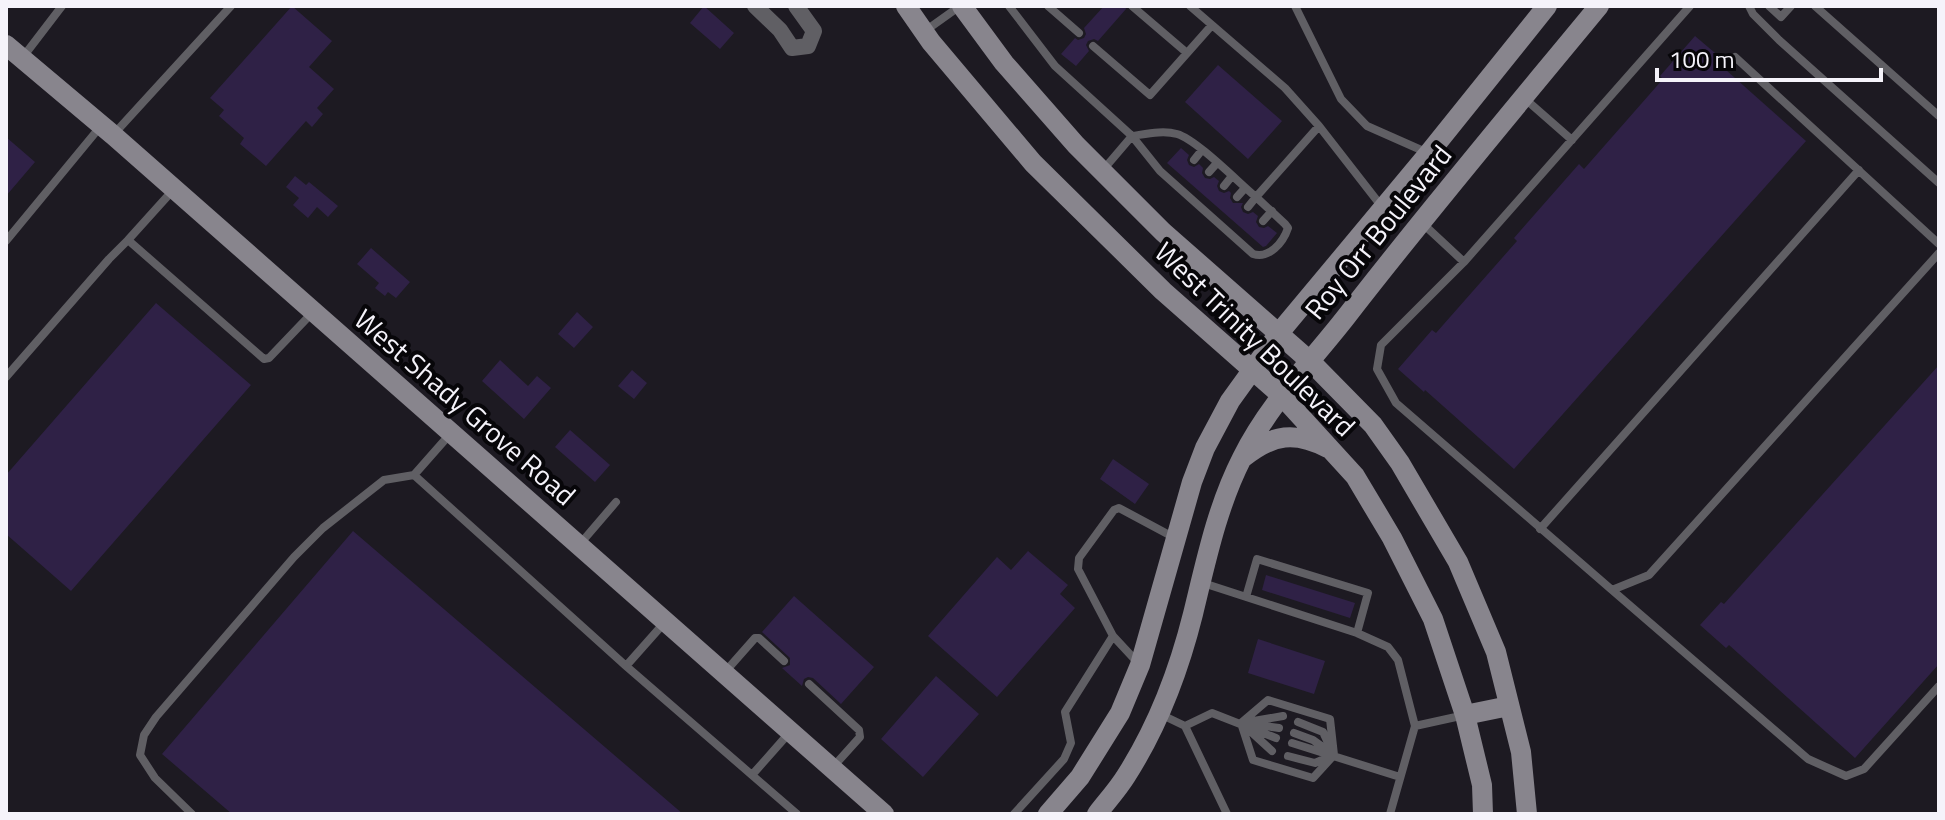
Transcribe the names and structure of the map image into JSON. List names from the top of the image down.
{
  "streets": {
    "main road": ["Roy Orr Boulevard", "West Trinity Boulevard", "West Shady Grove Road"]
  },
  "crossings": [
    ["Roy Orr Boulevard", "West Trinity Boulevard"]
  ],
  "scale_bar": "100 m"
}
